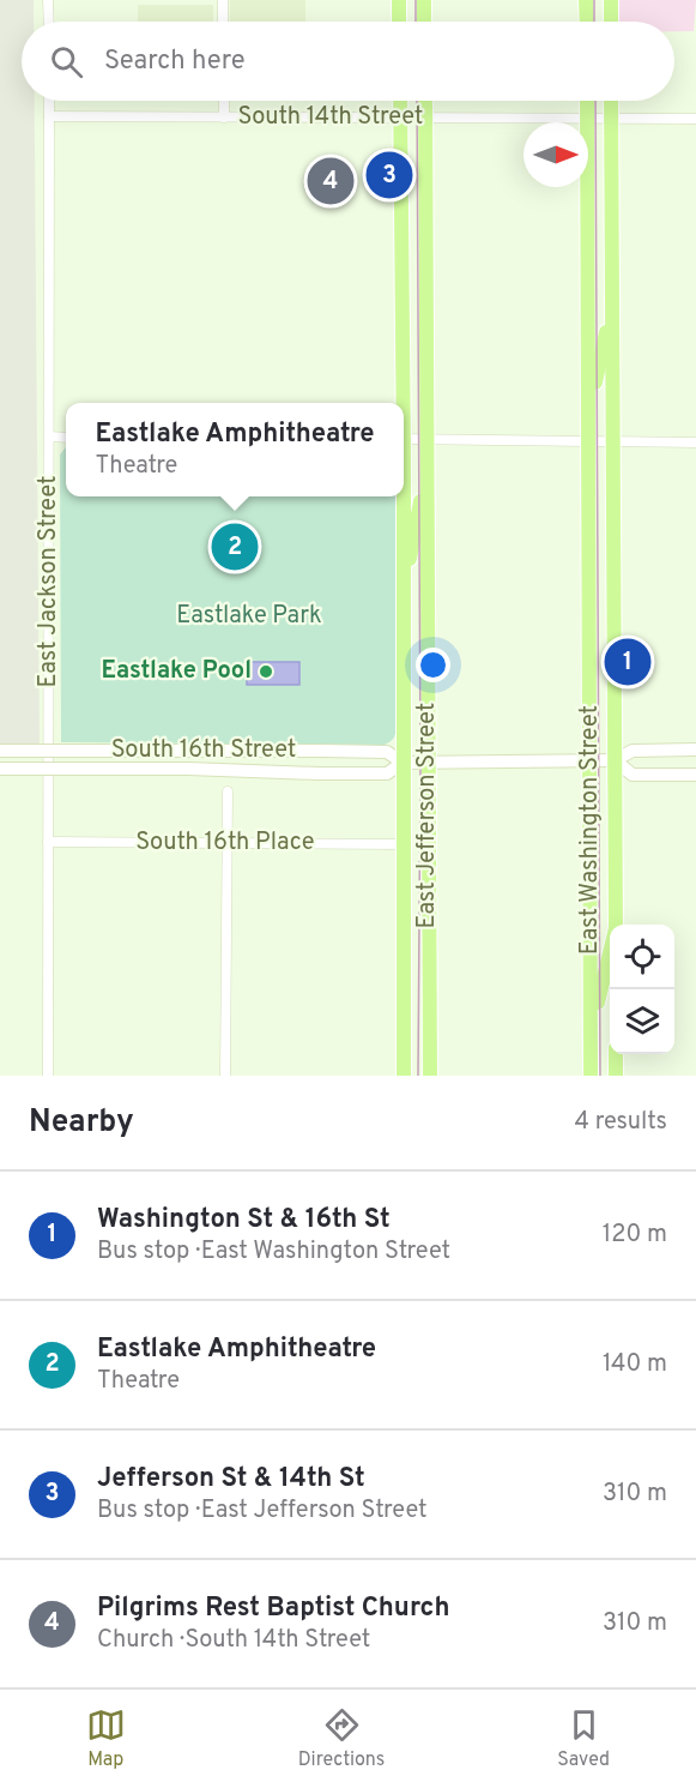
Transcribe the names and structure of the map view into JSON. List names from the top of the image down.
{
  "streets": {
    "main road": ["South 16th Street", "East Jefferson Street", "East Washington Street"],
    "street": ["South 14th Street", "East Jackson Street", "South 16th Place"]
  },
  "crossings": [
    ["South 14th Street", "East Jackson Street"],
    ["South 14th Street", "East Jefferson Street"],
    ["South 14th Street", "East Washington Street"],
    ["East Jackson Street", "South 16th Place"],
    ["South 16th Street", "East Jefferson Street"],
    ["South 16th Street", "East Washington Street"],
    ["East Jefferson Street", "South 16th Place"]
  ],
  "parks": ["Eastlake Park"],
  "places": ["Eastlake Pool"],
  "north": "right",
  "page": {
    "search": "Search here",
    "pins": [
      "3",
      "4",
      "2",
      "1"
    ],
    "popup": ["Eastlake Amphitheatre", "Theatre"],
    "heading": ["Nearby", "4 results"],
    "list": [
      {
        "mark": "1",
        "name": "Washington St & 16th St",
        "note": "Bus stop · East Washington Street",
        "value": "120 m"
      },
      {
        "mark": "2",
        "name": "Eastlake Amphitheatre",
        "note": "Theatre",
        "value": "140 m"
      },
      {
        "mark": "3",
        "name": "Jefferson St & 14th St",
        "note": "Bus stop · East Jefferson Street",
        "value": "310 m"
      },
      {
        "mark": "4",
        "name": "Pilgrims Rest Baptist Church",
        "note": "Church · South 14th Street",
        "value": "310 m"
      }
    ],
    "nav": ["Map", "Directions", "Saved"]
  }
}
